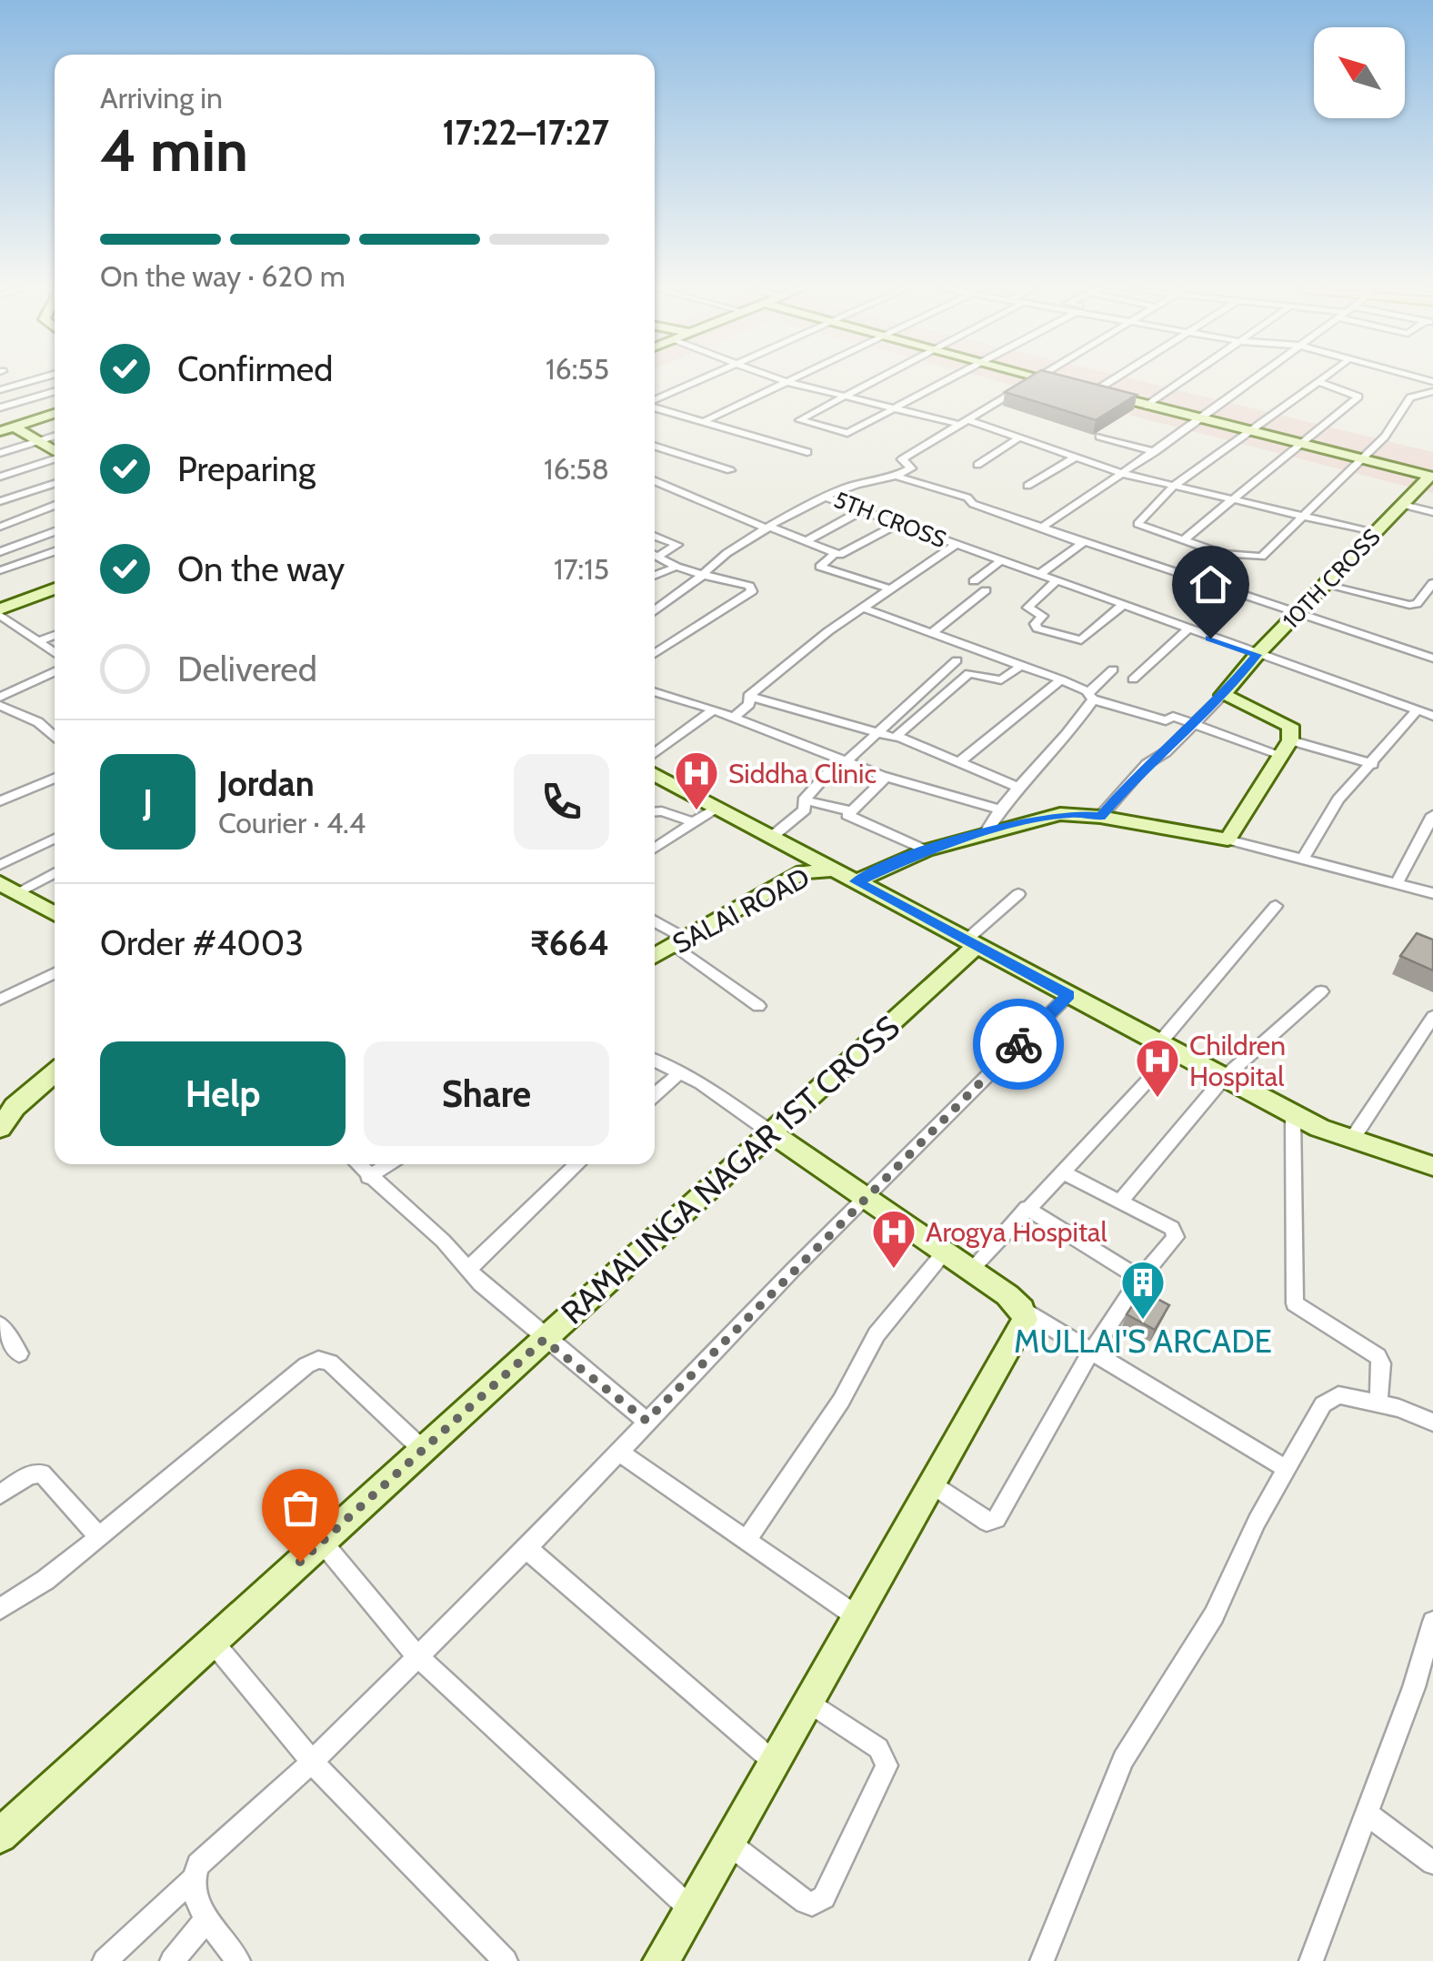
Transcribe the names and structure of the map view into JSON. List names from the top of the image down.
{
  "streets": {
    "street": [
      "5TH CROSS",
      "10TH CROSS",
      "SALAI ROAD",
      "RAMALINGA NAGAR 1ST CROSS"
    ]
  },
  "crossings": [
    ["5TH CROSS", "10TH CROSS"]
  ],
  "places": {
    "hospital": ["Siddha Clinic", "Children Hospital", "Arogya Hospital"],
    "building": ["MULLAI'S ARCADE"]
  },
  "north": "top left",
  "page": {
    "heading": ["4 min", "Arriving in", "17:22–17:27"],
    "panel": [
      "Jordan",
      "Courier · 4.4",
      "Order #4003",
      "₹664"
    ],
    "bar": "On the way · 620 m",
    "list": [
      ["Confirmed", "16:55"],
      ["Preparing", "16:58"],
      ["On the way", "17:15"],
      "Delivered"
    ],
    "round": "J",
    "buttons": ["Help", "Share"]
  }
}
